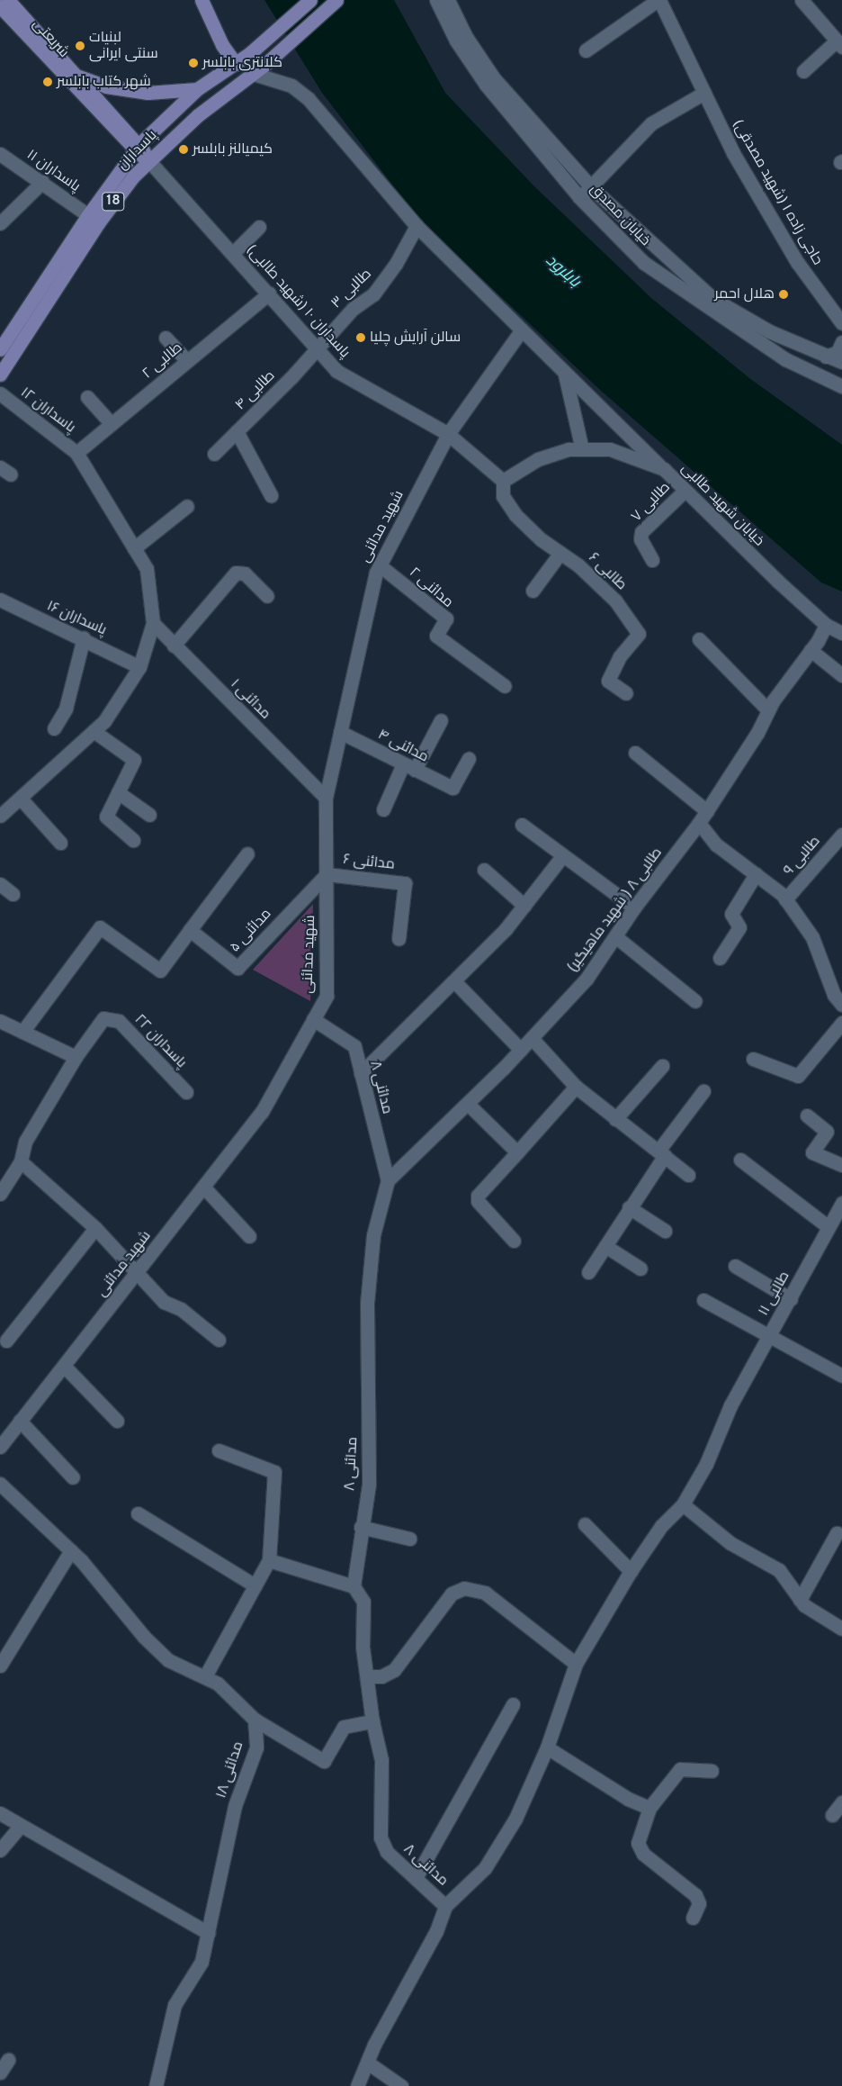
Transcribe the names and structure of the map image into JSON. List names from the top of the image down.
{
  "streets": {
    "main road": ["شریعتی", "پاسداران", "18"],
    "street": [
      "پاسداران ۱۱",
      "حاجی زاده ۱ (شهید مصدقی)",
      "خیابان مصدق",
      "طالبی ۳",
      "پاسداران ۱۰ (شهید طالبی)",
      "طالبی ۲",
      "طالبی ۴",
      "پاسداران ۱۲",
      "طالبی ۷",
      "خیابان شهید طالبی",
      "شهید مدائنی",
      "طالبی ۶",
      "مدائنی ۲",
      "پاسداران ۱۶",
      "مدائنی ۱",
      "مدائنی ۴",
      "طالبی ۹",
      "مدائنی ۶",
      "طالبی ۸ ( شهید ماهیگیر)",
      "مدائنی ۵",
      "پاسداران ۲۲",
      "مدائنی ۸",
      "طالبی ۱۱",
      "مدائنی ۱۸"
    ]
  },
  "crossings": [
    ["شریعتی", "پاسداران"],
    ["پاسداران", "پاسداران ۱۱"],
    ["پاسداران", "پاسداران ۱۰ (شهید طالبی)"],
    ["طالبی ۳", "پاسداران ۱۰ (شهید طالبی)"],
    ["طالبی ۳", "طالبی ۴"],
    ["پاسداران ۱۰ (شهید طالبی)", "طالبی ۲"],
    ["پاسداران ۱۰ (شهید طالبی)", "طالبی ۴"],
    ["پاسداران ۱۰ (شهید طالبی)", "شهید مدائنی"],
    ["طالبی ۲", "پاسداران ۱۲"],
    ["طالبی ۷", "خیابان شهید طالبی"],
    ["خیابان شهید طالبی", "طالبی ۶"],
    ["خیابان شهید طالبی", "طالبی ۸ ( شهید ماهیگیر)"],
    ["شهید مدائنی", "مدائنی ۲"],
    ["شهید مدائنی", "مدائنی ۱"],
    ["شهید مدائنی", "مدائنی ۴"],
    ["شهید مدائنی", "مدائنی ۶"],
    ["شهید مدائنی", "مدائنی ۵"],
    ["شهید مدائنی", "مدائنی ۸"],
    ["مدائنی ۶", "مدائنی ۵"],
    ["طالبی ۸ ( شهید ماهیگیر)", "مدائنی ۸"]
  ],
  "water": ["بابلرود"],
  "places": [
    "لبنیات سنتی ایرانی",
    "کلانتری بابلسر",
    "شهر کتاب بابلسر",
    "کیمیالنز بابلسر",
    "هلال احمر",
    "سالن آرایش چلیا"
  ]
}
